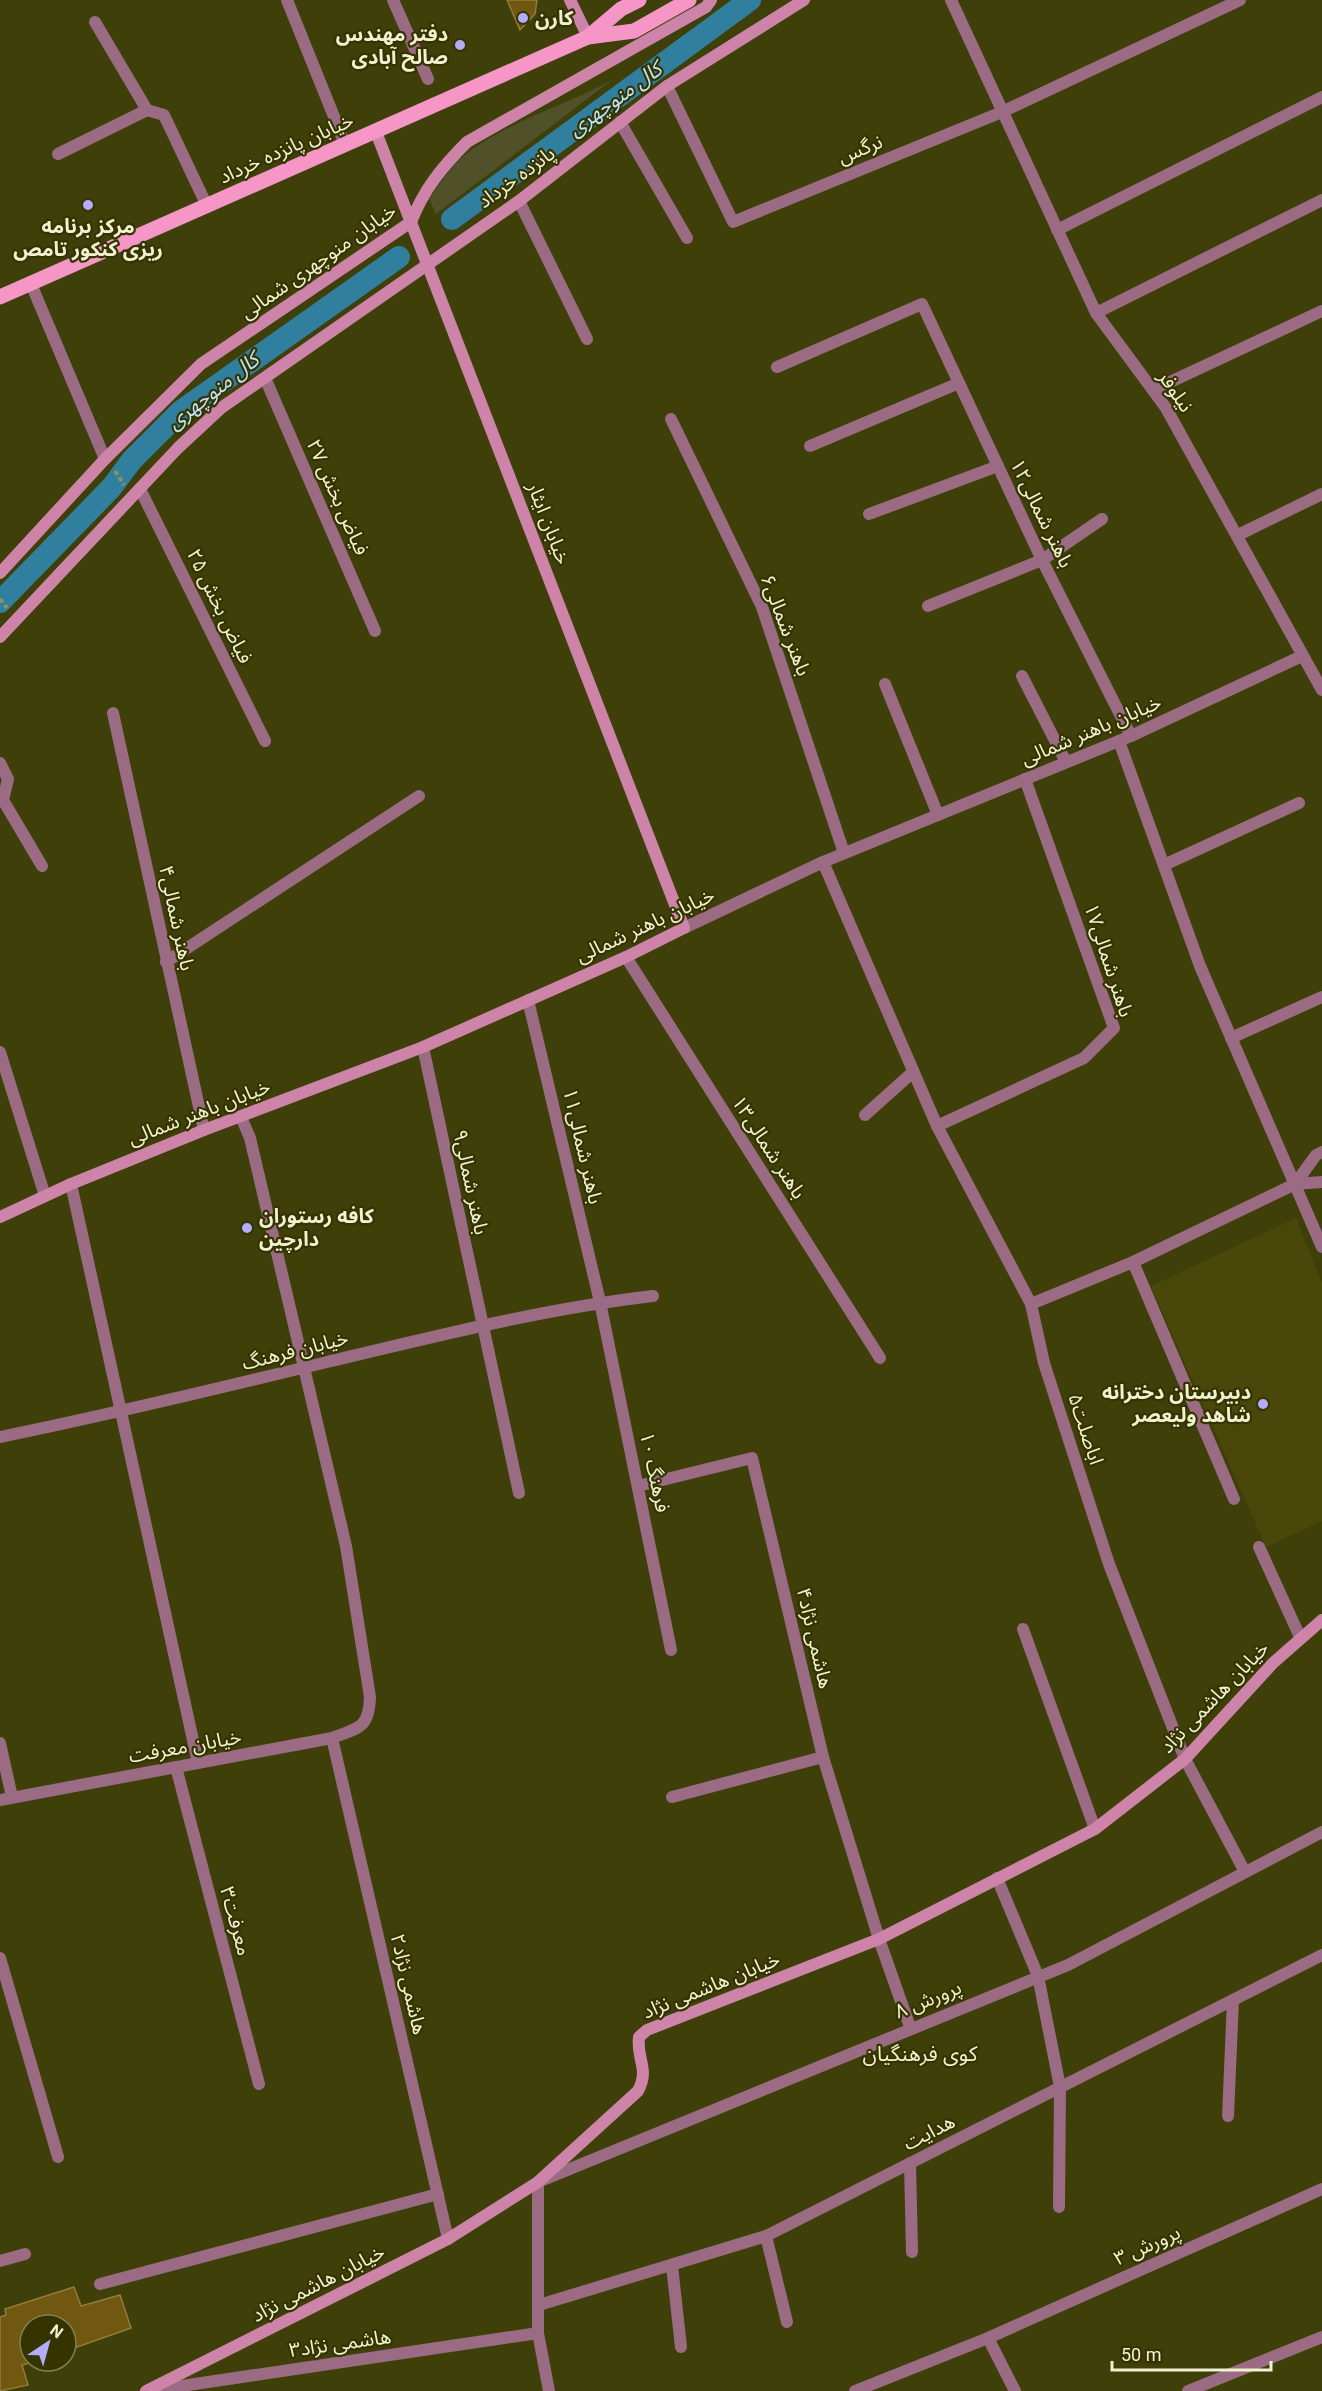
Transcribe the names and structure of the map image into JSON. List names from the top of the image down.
{
  "streets": {
    "main road": ["خیابان پانزده خرداد"],
    "street": [
      "نرگس",
      "پانزده خرداد",
      "خیابان منوچهری شمالی",
      "نیلوفر",
      "فیاض بخش ۲۷",
      "باهنر شمالی۱۲",
      "خیابان ایثار",
      "فیاض بخش ۲۵",
      "باهنر شمالی۶",
      "خیابان باهنر شمالی",
      "باهنر شمالی۴",
      "باهنر شمالی۱۷",
      "باهنر شمالی۱۱",
      "باهنر شمالی۱۳",
      "باهنر شمالی۹",
      "خیابان فرهنگ",
      "اباصلت۵",
      "فرهنگ ۱۰",
      "هاشمی نژاد۴",
      "خیابان هاشمی نژاد",
      "خیابان معرفت",
      "معرفت۳",
      "هاشمی نژاد۲",
      "پرورش ۸",
      "هدایت",
      "پرورش ۳",
      "هاشمی نژاد۳"
    ]
  },
  "crossings": [
    ["خیابان پانزده خرداد", "خیابان ایثار"],
    ["نرگس", "پانزده خرداد"],
    ["نرگس", "نیلوفر"],
    ["پانزده خرداد", "خیابان ایثار"],
    ["خیابان منوچهری شمالی", "خیابان ایثار"],
    ["نیلوفر", "خیابان باهنر شمالی"],
    ["باهنر شمالی۱۲", "خیابان باهنر شمالی"],
    ["خیابان ایثار", "خیابان باهنر شمالی"],
    ["باهنر شمالی۶", "خیابان باهنر شمالی"],
    ["خیابان باهنر شمالی", "باهنر شمالی۴"],
    ["خیابان باهنر شمالی", "باهنر شمالی۱۷"],
    ["خیابان باهنر شمالی", "باهنر شمالی۱۱"],
    ["خیابان باهنر شمالی", "باهنر شمالی۱۳"],
    ["خیابان باهنر شمالی", "باهنر شمالی۹"],
    ["خیابان باهنر شمالی", "اباصلت۵"],
    ["باهنر شمالی۱۷", "اباصلت۵"],
    ["باهنر شمالی۱۱", "خیابان فرهنگ"],
    ["باهنر شمالی۱۱", "فرهنگ ۱۰"],
    ["باهنر شمالی۹", "خیابان فرهنگ"],
    ["خیابان فرهنگ", "فرهنگ ۱۰"],
    ["خیابان فرهنگ", "خیابان معرفت"],
    ["اباصلت۵", "خیابان هاشمی نژاد"],
    ["اباصلت۵", "پرورش ۸"],
    ["فرهنگ ۱۰", "هاشمی نژاد۴"],
    ["هاشمی نژاد۴", "خیابان هاشمی نژاد"],
    ["هاشمی نژاد۴", "پرورش ۸"],
    ["خیابان هاشمی نژاد", "هاشمی نژاد۲"],
    ["خیابان هاشمی نژاد", "پرورش ۸"],
    ["خیابان هاشمی نژاد", "هاشمی نژاد۳"],
    ["خیابان معرفت", "معرفت۳"],
    ["خیابان معرفت", "هاشمی نژاد۲"]
  ],
  "districts": ["کوی فرهنگیان"],
  "water": ["کال منوچهری"],
  "places": [
    "کارن",
    "دفتر مهندس صالح آبادی",
    "مرکز برنامه ریزی کنکور تامص",
    "کافه رستوران دارچین",
    "دبیرستان دخترانه شاهد ولیعصر"
  ],
  "scale_bar": "50 m",
  "north": "top right"
}
